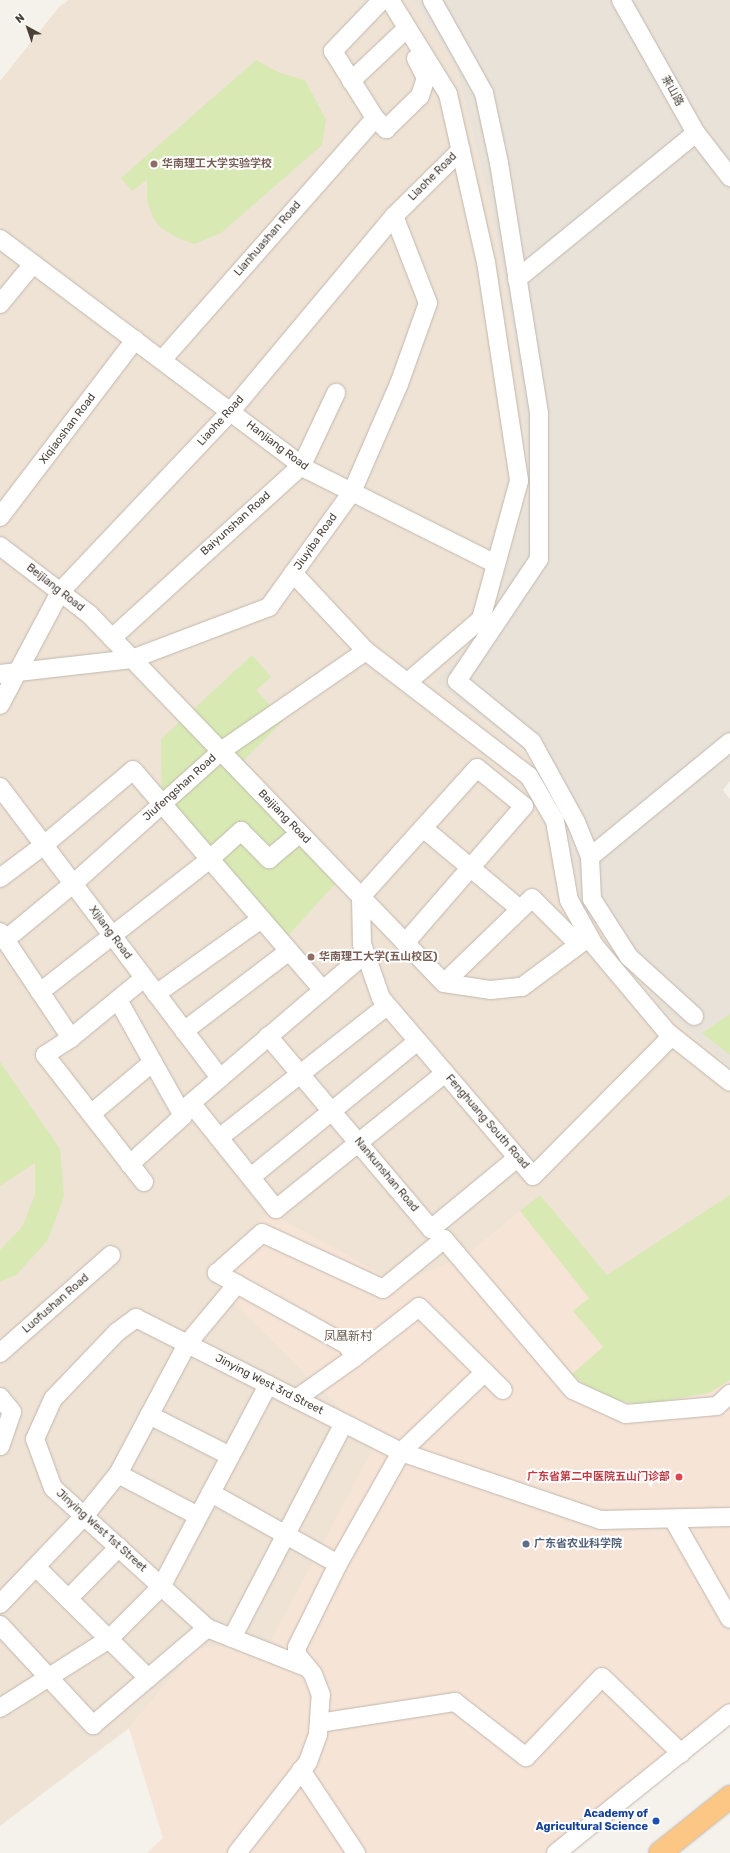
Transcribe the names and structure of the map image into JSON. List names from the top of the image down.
{
  "streets": {
    "street": [
      "茶山路",
      "Liaohe Road",
      "Lianhuashan Road",
      "Xiqiaoshan Road",
      "Hanjiang Road",
      "Baiyunshan Road",
      "Jiuyiba Road",
      "Beijiang Road",
      "Jiufengshan Road",
      "Xijiang Road",
      "Fenghuang South Road",
      "Nankunshan Road",
      "Luofushan Road",
      "Jinying West 3rd Street",
      "Jinying West 1st Street"
    ]
  },
  "crossings": [
    ["Liaohe Road", "Hanjiang Road"],
    ["Liaohe Road", "Jiuyiba Road"],
    ["Liaohe Road", "Beijiang Road"],
    ["Lianhuashan Road", "Hanjiang Road"],
    ["Xiqiaoshan Road", "Hanjiang Road"],
    ["Hanjiang Road", "Baiyunshan Road"],
    ["Hanjiang Road", "Jiuyiba Road"],
    ["Baiyunshan Road", "Beijiang Road"],
    ["Jiuyiba Road", "Beijiang Road"],
    ["Beijiang Road", "Jiufengshan Road"],
    ["Beijiang Road", "Fenghuang South Road"],
    ["Jiufengshan Road", "Xijiang Road"],
    ["Fenghuang South Road", "Nankunshan Road"],
    ["Jinying West 3rd Street", "Jinying West 1st Street"]
  ],
  "districts": ["凤凰新村"],
  "places": [
    "华南理工大学实验学校",
    "华南理工大学(五山校区)",
    "广东省第二中医院五山门诊部",
    "广东省农业科学院",
    "Academy of Agricultural Science"
  ],
  "north": "top left"
}
